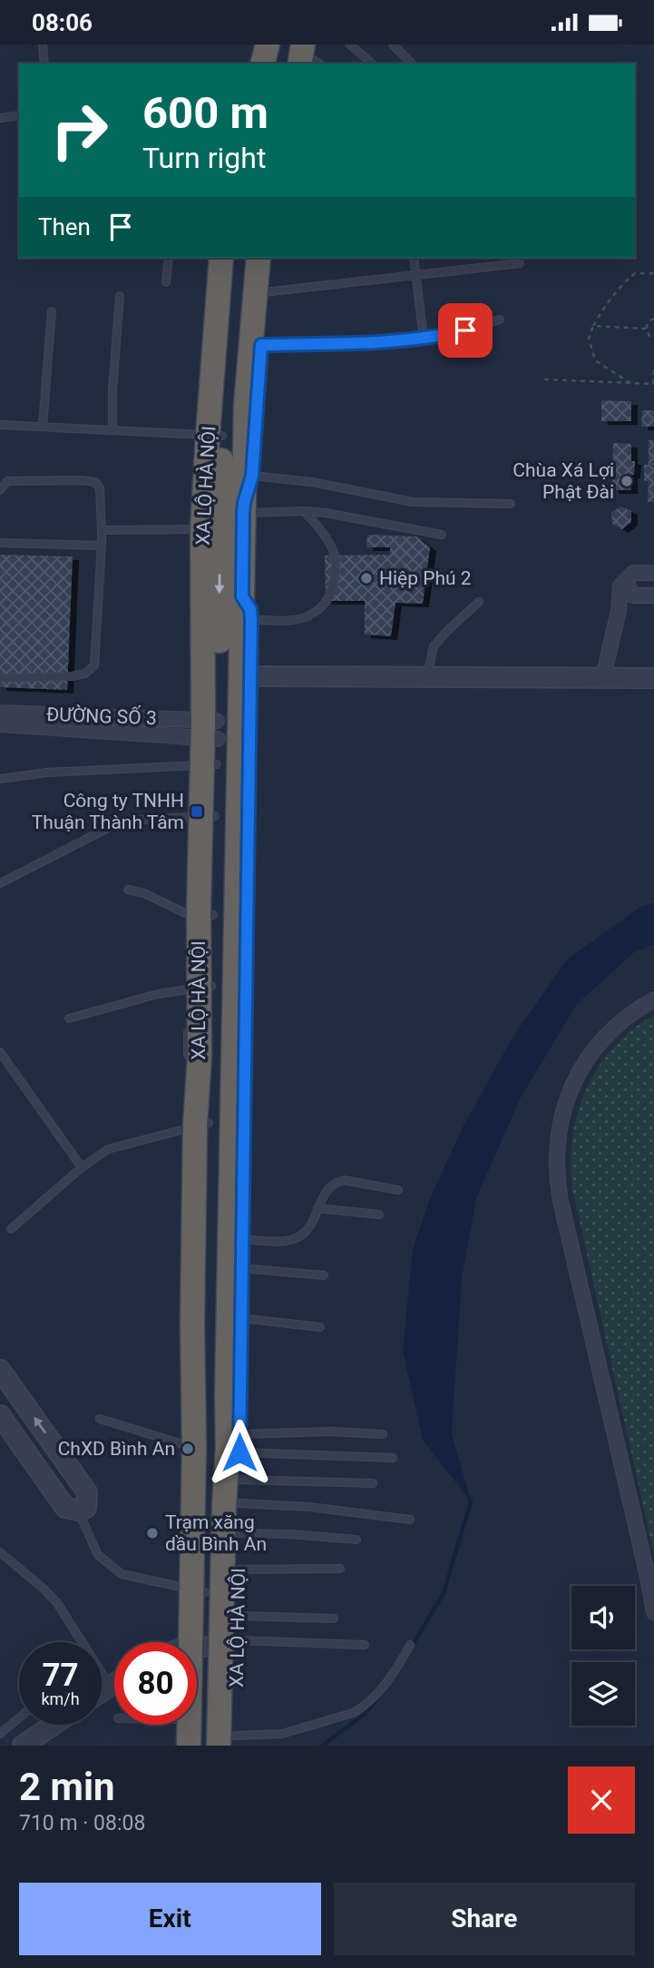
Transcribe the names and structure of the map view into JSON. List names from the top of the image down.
{
  "streets": {
    "highway": ["XA LỘ HÀ NỘI"],
    "street": ["ĐƯỜNG SỐ 3"]
  },
  "crossings": [
    ["XA LỘ HÀ NỘI", "ĐƯỜNG SỐ 3"]
  ],
  "places": {
    "other": [
      "Chùa Xá Lợi Phật Đài",
      "Hiệp Phú 2",
      "ChXD Bình An",
      "Trạm xăng dầu Bình An"
    ],
    "transit": ["Công ty TNHH Thuận Thành Tâm"]
  },
  "page": {
    "status": "08:06",
    "turn": ["600 m", "Turn right"],
    "then": "Then",
    "speed": "77 km/h",
    "limit": "80",
    "heading": ["2 min", "710 m · 08:08"],
    "buttons": ["Exit", "Share"]
  }
}
